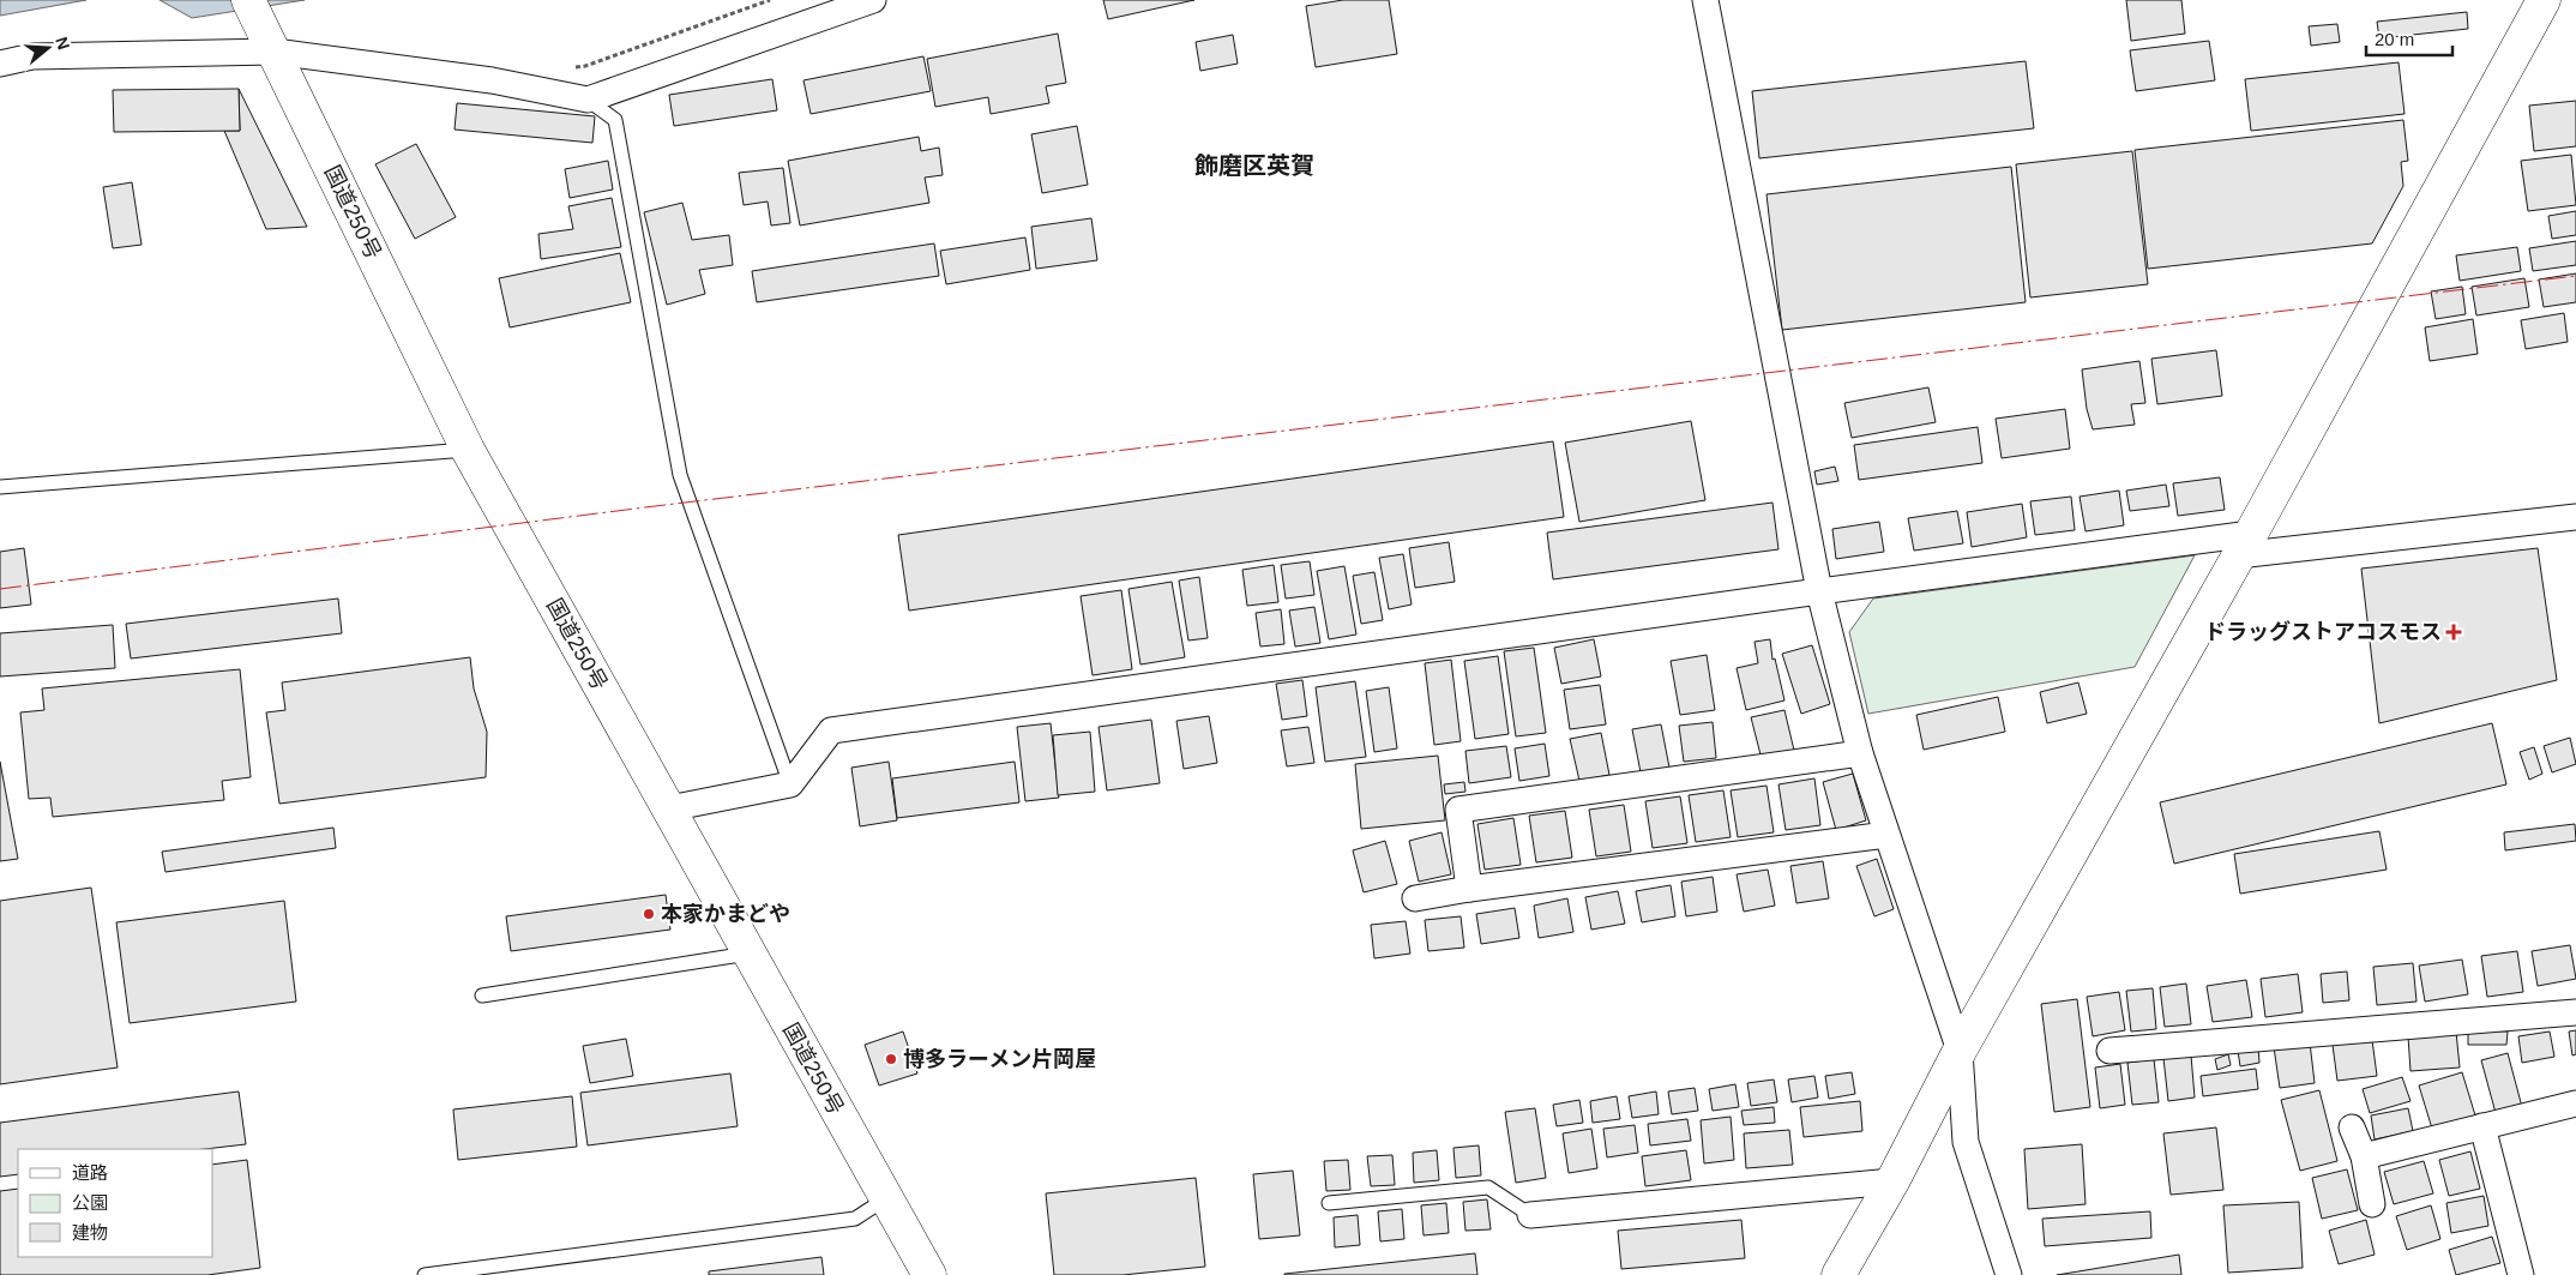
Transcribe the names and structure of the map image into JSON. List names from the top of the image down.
{
  "streets": {
    "main road": ["国道250号"]
  },
  "districts": ["飾磨区英賀"],
  "places": {
    "health": ["ドラッグストアコスモス"],
    "other": ["本家かまどや", "博多ラーメン片岡屋"]
  },
  "legend": ["道路", "公園", "建物"],
  "scale_bar": "20 m",
  "north": "right"
}
